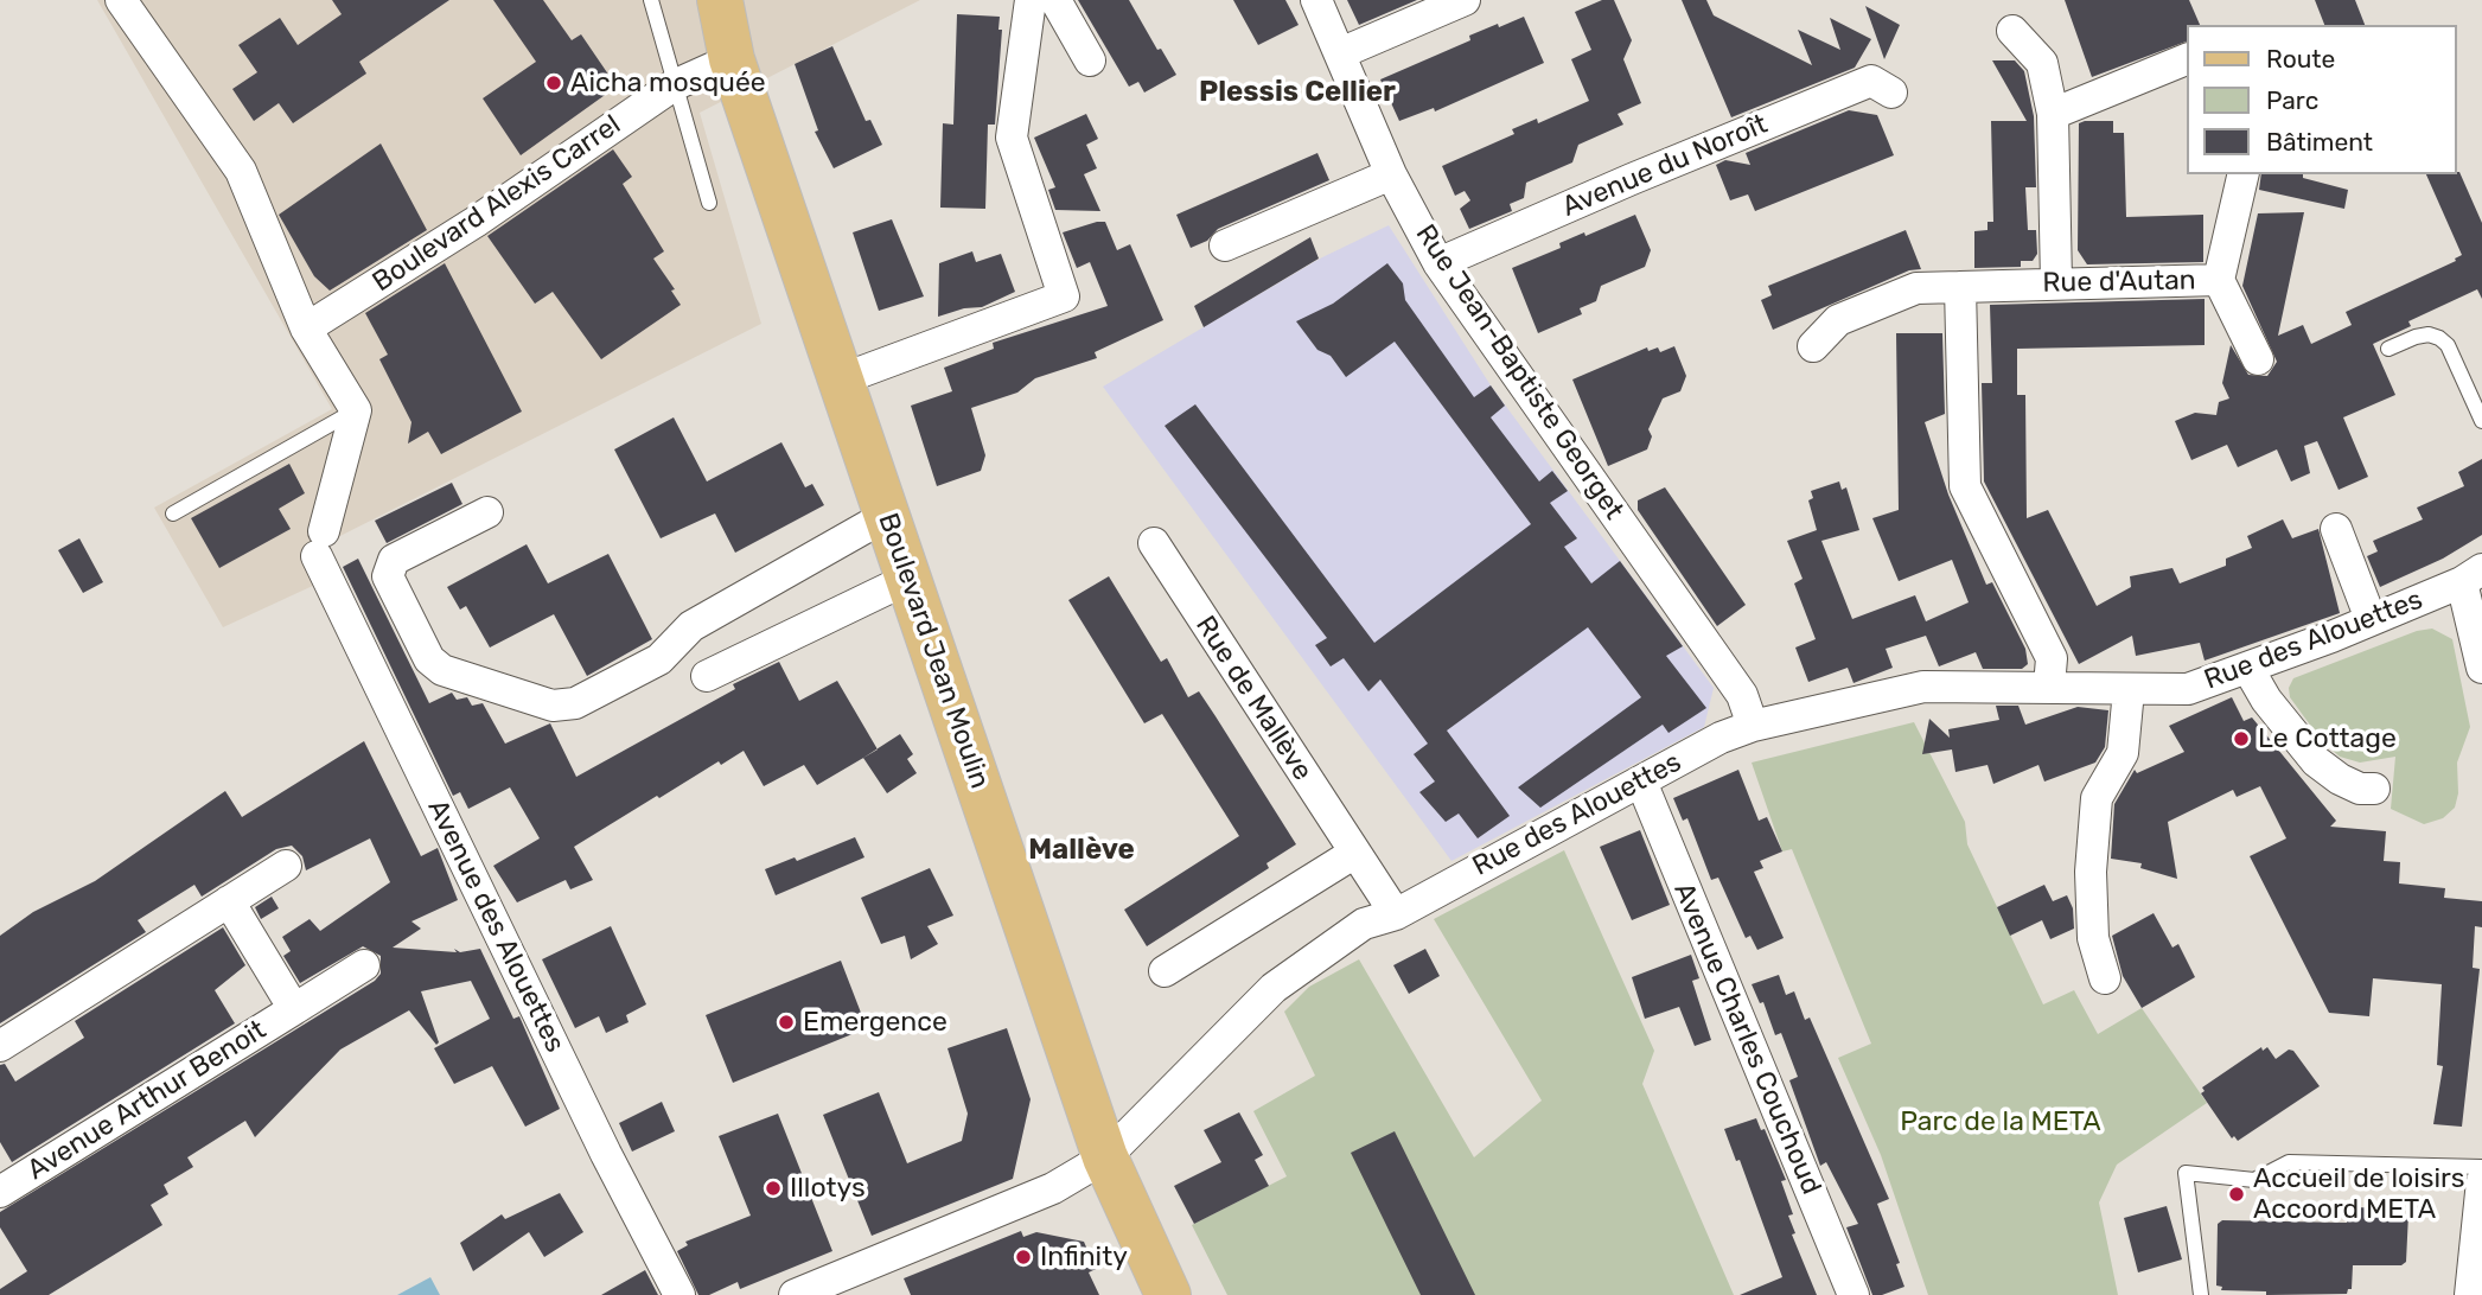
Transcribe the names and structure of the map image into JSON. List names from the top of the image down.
{
  "streets": {
    "main road": ["Boulevard Jean Moulin"],
    "street": [
      "Avenue du Noroît",
      "Boulevard Alexis Carrel",
      "Rue d'Autan",
      "Rue Jean-Baptiste Georget",
      "Rue des Alouettes",
      "Rue de Mallève",
      "Avenue des Alouettes",
      "Avenue Charles Couchoud",
      "Avenue Arthur Benoit"
    ]
  },
  "crossings": [
    ["Avenue du Noroît", "Rue Jean-Baptiste Georget"],
    ["Boulevard Alexis Carrel", "Boulevard Jean Moulin"],
    ["Rue Jean-Baptiste Georget", "Rue des Alouettes"],
    ["Rue des Alouettes", "Boulevard Jean Moulin"],
    ["Rue des Alouettes", "Rue de Mallève"],
    ["Rue des Alouettes", "Avenue Charles Couchoud"]
  ],
  "districts": ["Plessis Cellier", "Mallève"],
  "parks": ["Parc de la META"],
  "places": [
    "Aicha mosquée",
    "Le Cottage",
    "Emergence",
    "Illotys",
    "Accueil de loisirs Accoord META",
    "Infinity"
  ],
  "legend": ["Route", "Parc", "Bâtiment"]
}
